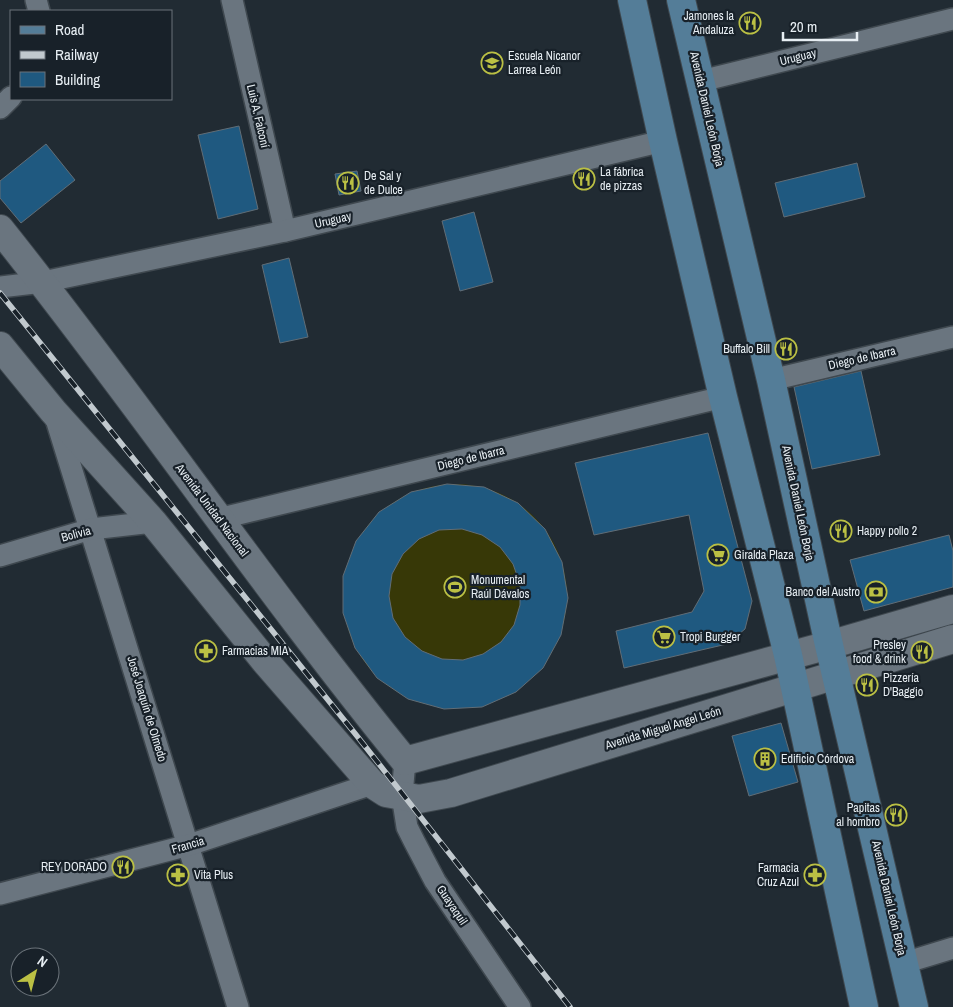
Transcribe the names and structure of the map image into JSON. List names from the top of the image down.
{
  "streets": {
    "main road": ["Avenida Daniel León Borja"],
    "street": [
      "Uruguay",
      "Luis A. Falconí",
      "Diego de Ibarra",
      "Avenida Unidad Nacional",
      "Bolivia",
      "José Joaquín de Olmedo",
      "Avenida Miguel Angel León",
      "Francia",
      "Guayaquil"
    ]
  },
  "crossings": [
    ["Uruguay", "Avenida Daniel León Borja"],
    ["Uruguay", "Luis A. Falconí"],
    ["Uruguay", "Avenida Unidad Nacional"],
    ["Avenida Daniel León Borja", "Diego de Ibarra"],
    ["Avenida Daniel León Borja", "Avenida Miguel Angel León"],
    ["Diego de Ibarra", "Avenida Unidad Nacional"],
    ["Bolivia", "José Joaquín de Olmedo"],
    ["José Joaquín de Olmedo", "Francia"],
    ["Avenida Miguel Angel León", "Francia"],
    ["Avenida Miguel Angel León", "Guayaquil"]
  ],
  "places": {
    "restaurant": [
      "Jamones la Andaluza",
      "La fábrica de pizzas",
      "De Sal y de Dulce",
      "Buffalo Bill",
      "Happy pollo 2",
      "Presley food & drink",
      "Pizzería D'Baggio",
      "Papitas al hombro",
      "REY DORADO"
    ],
    "school or university": ["Escuela Nicanor Larrea León"],
    "supermarket": ["Giralda Plaza", "Tropi Burgger"],
    "sports": ["Monumental Raúl Dávalos"],
    "bank": ["Banco del Austro"],
    "pharmacy": ["Farmacias MIA", "Vita Plus", "Farmacia Cruz Azul"],
    "building": ["Edificio Córdova"]
  },
  "legend": ["Road", "Railway", "Building"],
  "scale_bar": "20 m",
  "north": "top right"
}
